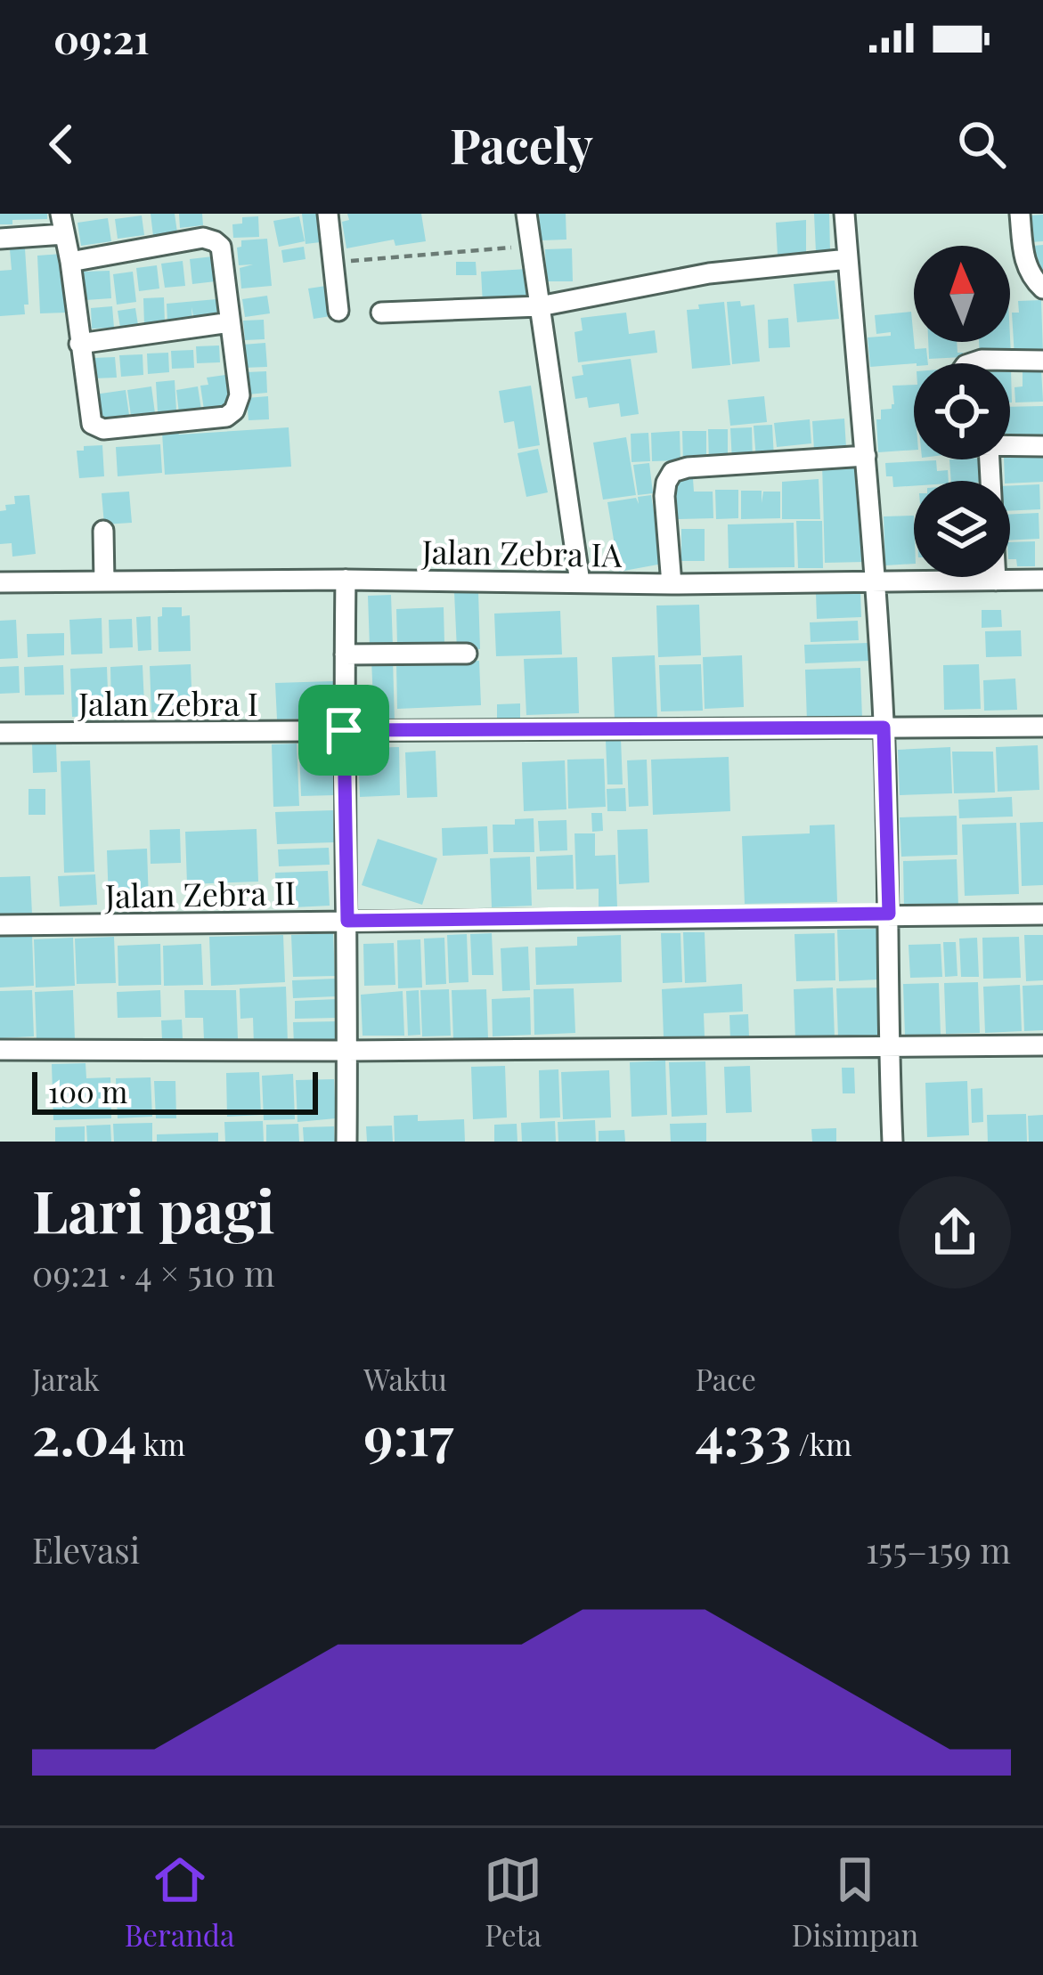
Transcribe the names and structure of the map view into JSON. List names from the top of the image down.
{
  "streets": {
    "street": ["Jalan Zebra IA", "Jalan Zebra I", "Jalan Zebra II"]
  },
  "scale_bar": "100 m",
  "north": "top",
  "page": {
    "status": "09:21",
    "header": "Pacely",
    "scale": "100 m",
    "heading": ["Lari pagi", "09:21 · 4 × 510 m"],
    "stats": [
      ["Jarak", "2.04 km"],
      ["Waktu", "9:17"],
      ["Pace", "4:33 /km"]
    ],
    "chart": ["Elevasi", "155–159 m"],
    "tabs": ["Beranda", "Peta", "Disimpan"]
  }
}
